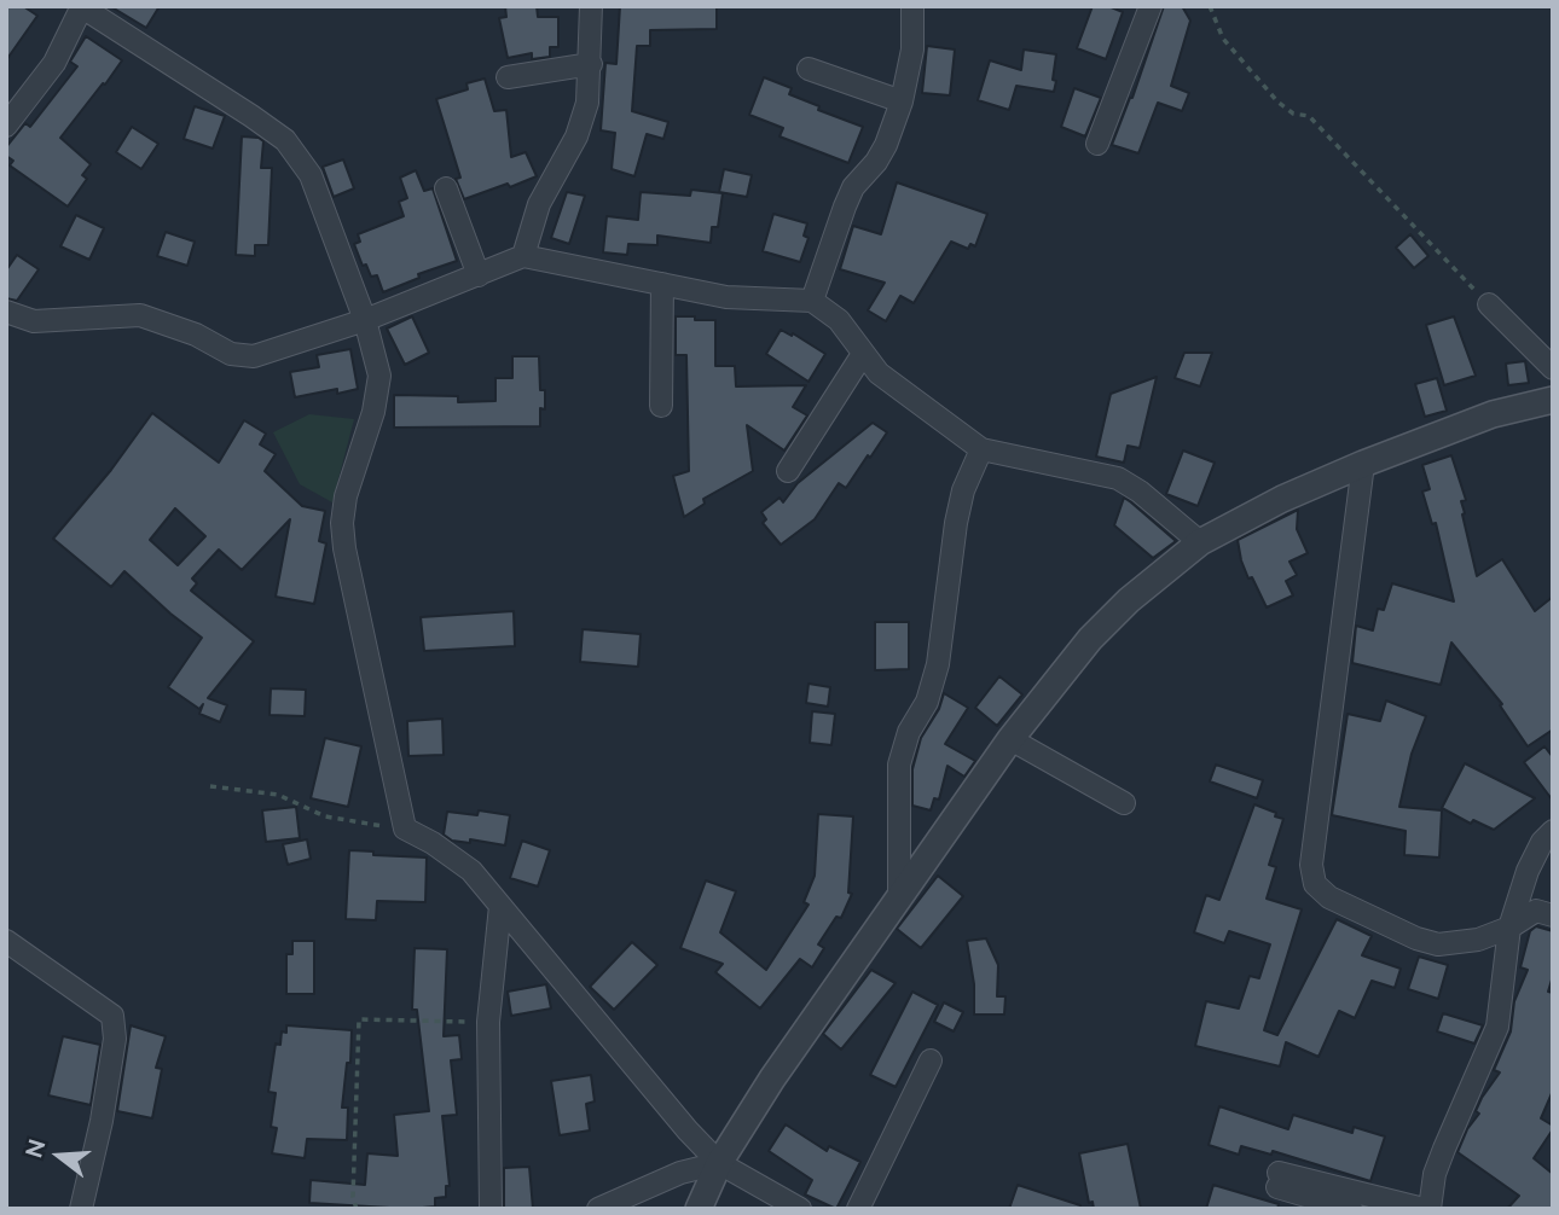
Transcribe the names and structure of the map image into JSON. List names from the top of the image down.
{
  "north": "left"
}
